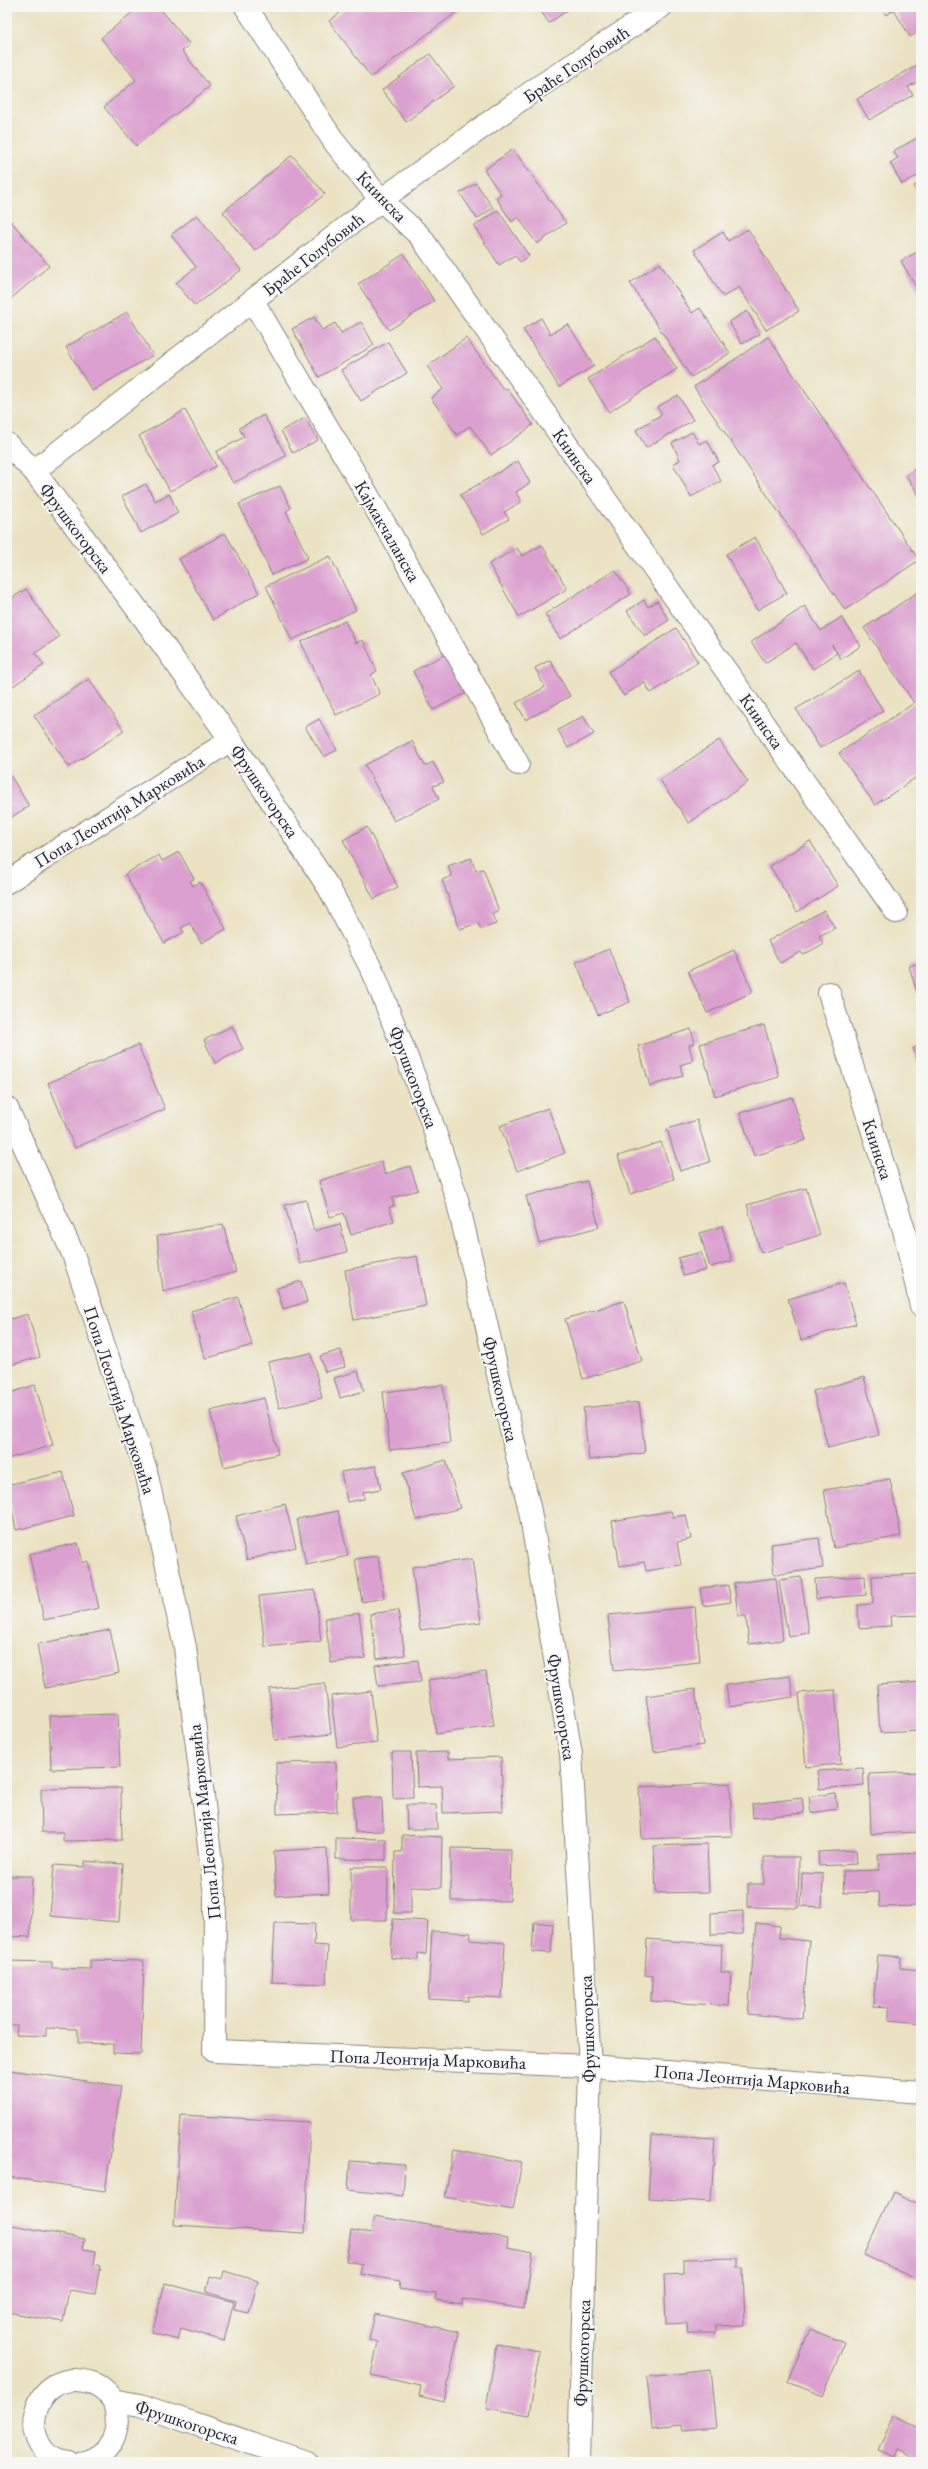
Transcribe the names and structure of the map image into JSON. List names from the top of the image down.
{
  "streets": {
    "street": [
      "Браће Голубовић",
      "Книнска",
      "Фрушкогорска",
      "Кајмакчаланска",
      "Попа Леонтија Марковића"
    ]
  },
  "crossings": [
    ["Браће Голубовић", "Книнска"],
    ["Браће Голубовић", "Фрушкогорска"],
    ["Браће Голубовић", "Кајмакчаланска"],
    ["Фрушкогорска", "Попа Леонтија Марковића"]
  ]
}
